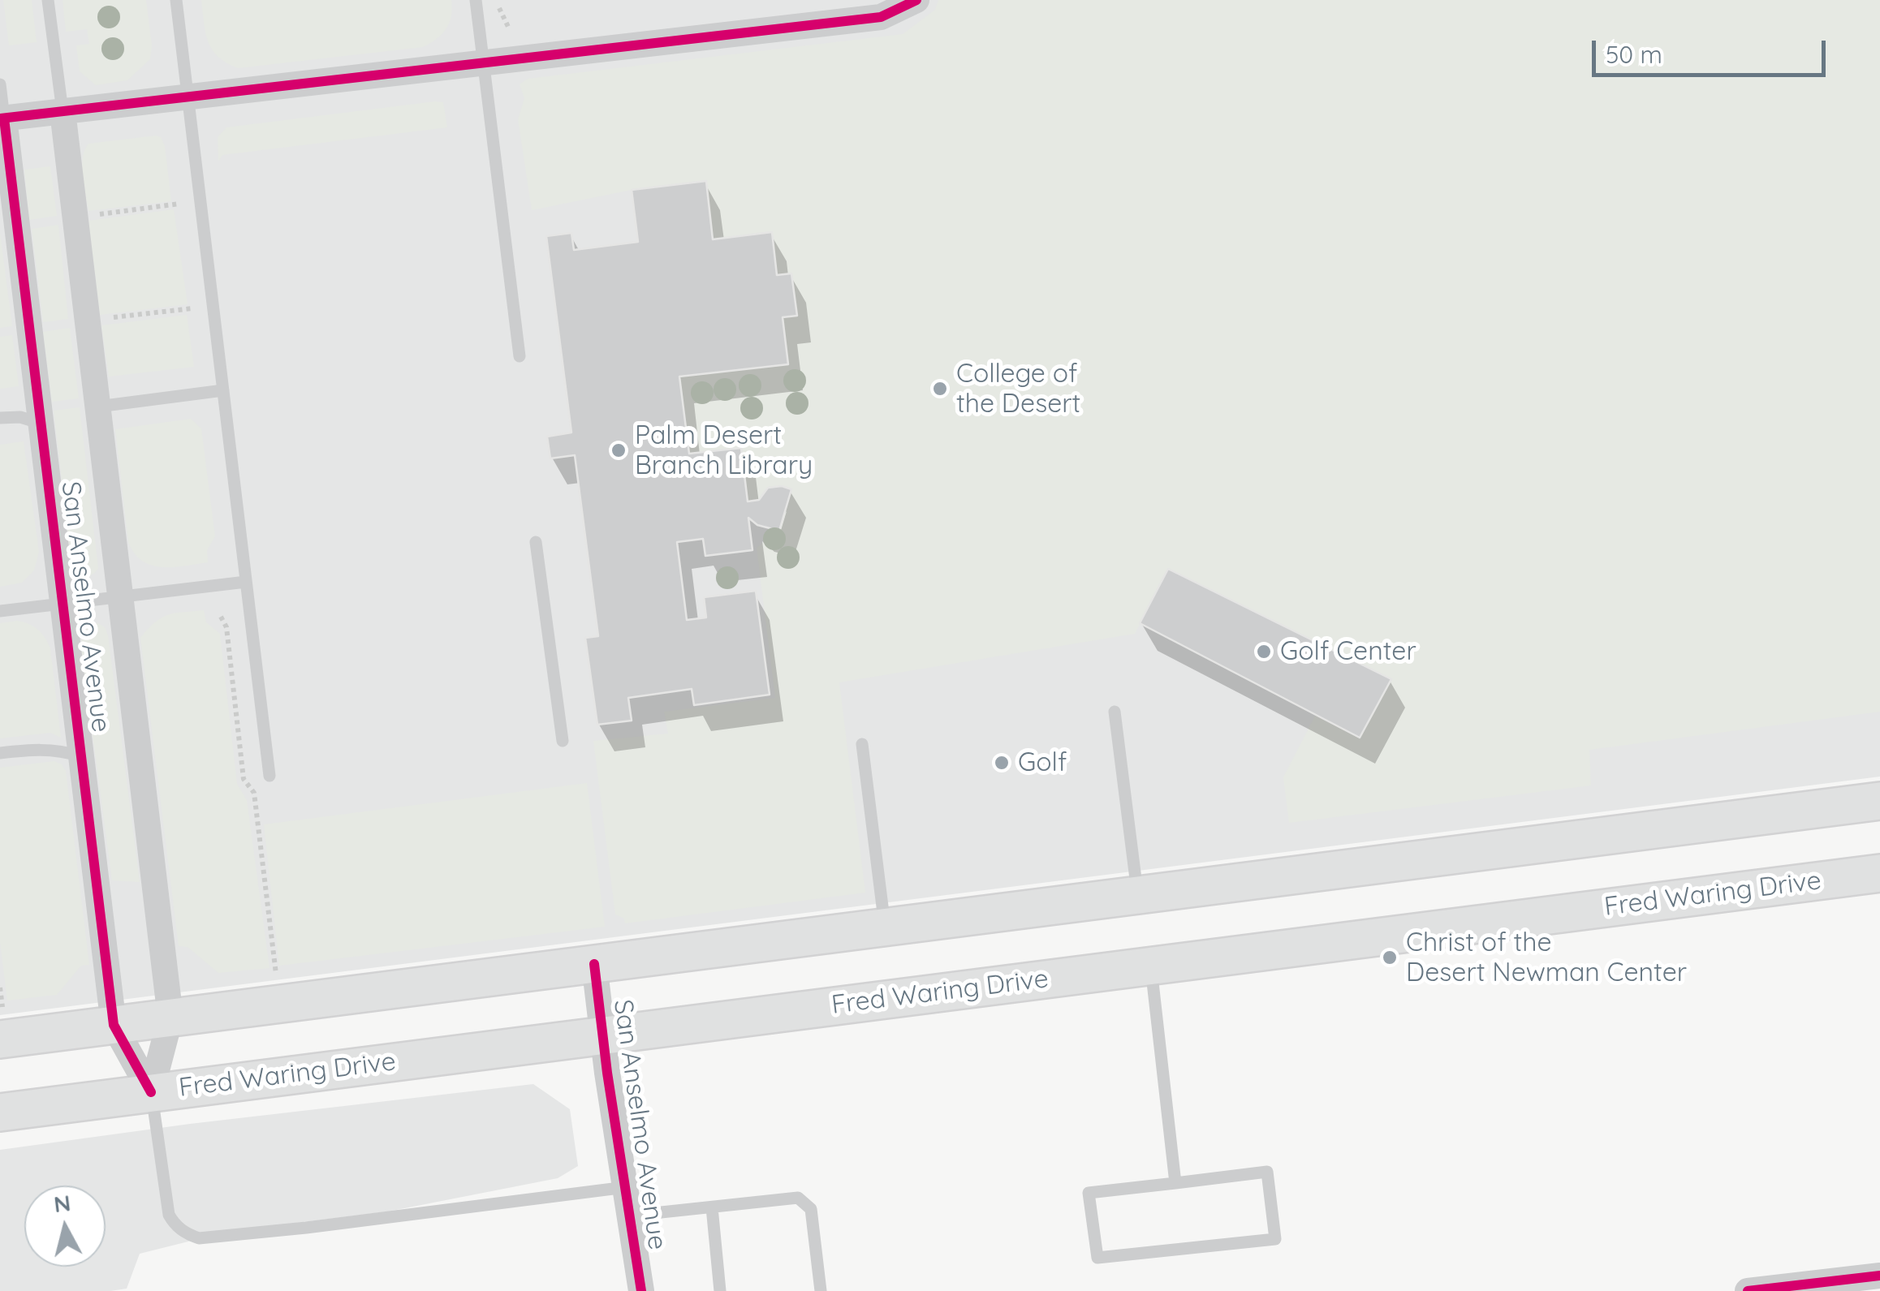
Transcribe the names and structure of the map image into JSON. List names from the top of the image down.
{
  "streets": {
    "main road": ["Fred Waring Drive"],
    "street": ["San Anselmo Avenue"]
  },
  "crossings": [
    ["San Anselmo Avenue", "Fred Waring Drive"]
  ],
  "places": [
    "College of the Desert",
    "Palm Desert Branch Library",
    "Golf Center",
    "Golf",
    "Christ of the Desert Newman Center"
  ],
  "scale_bar": "50 m",
  "north": "top"
}
